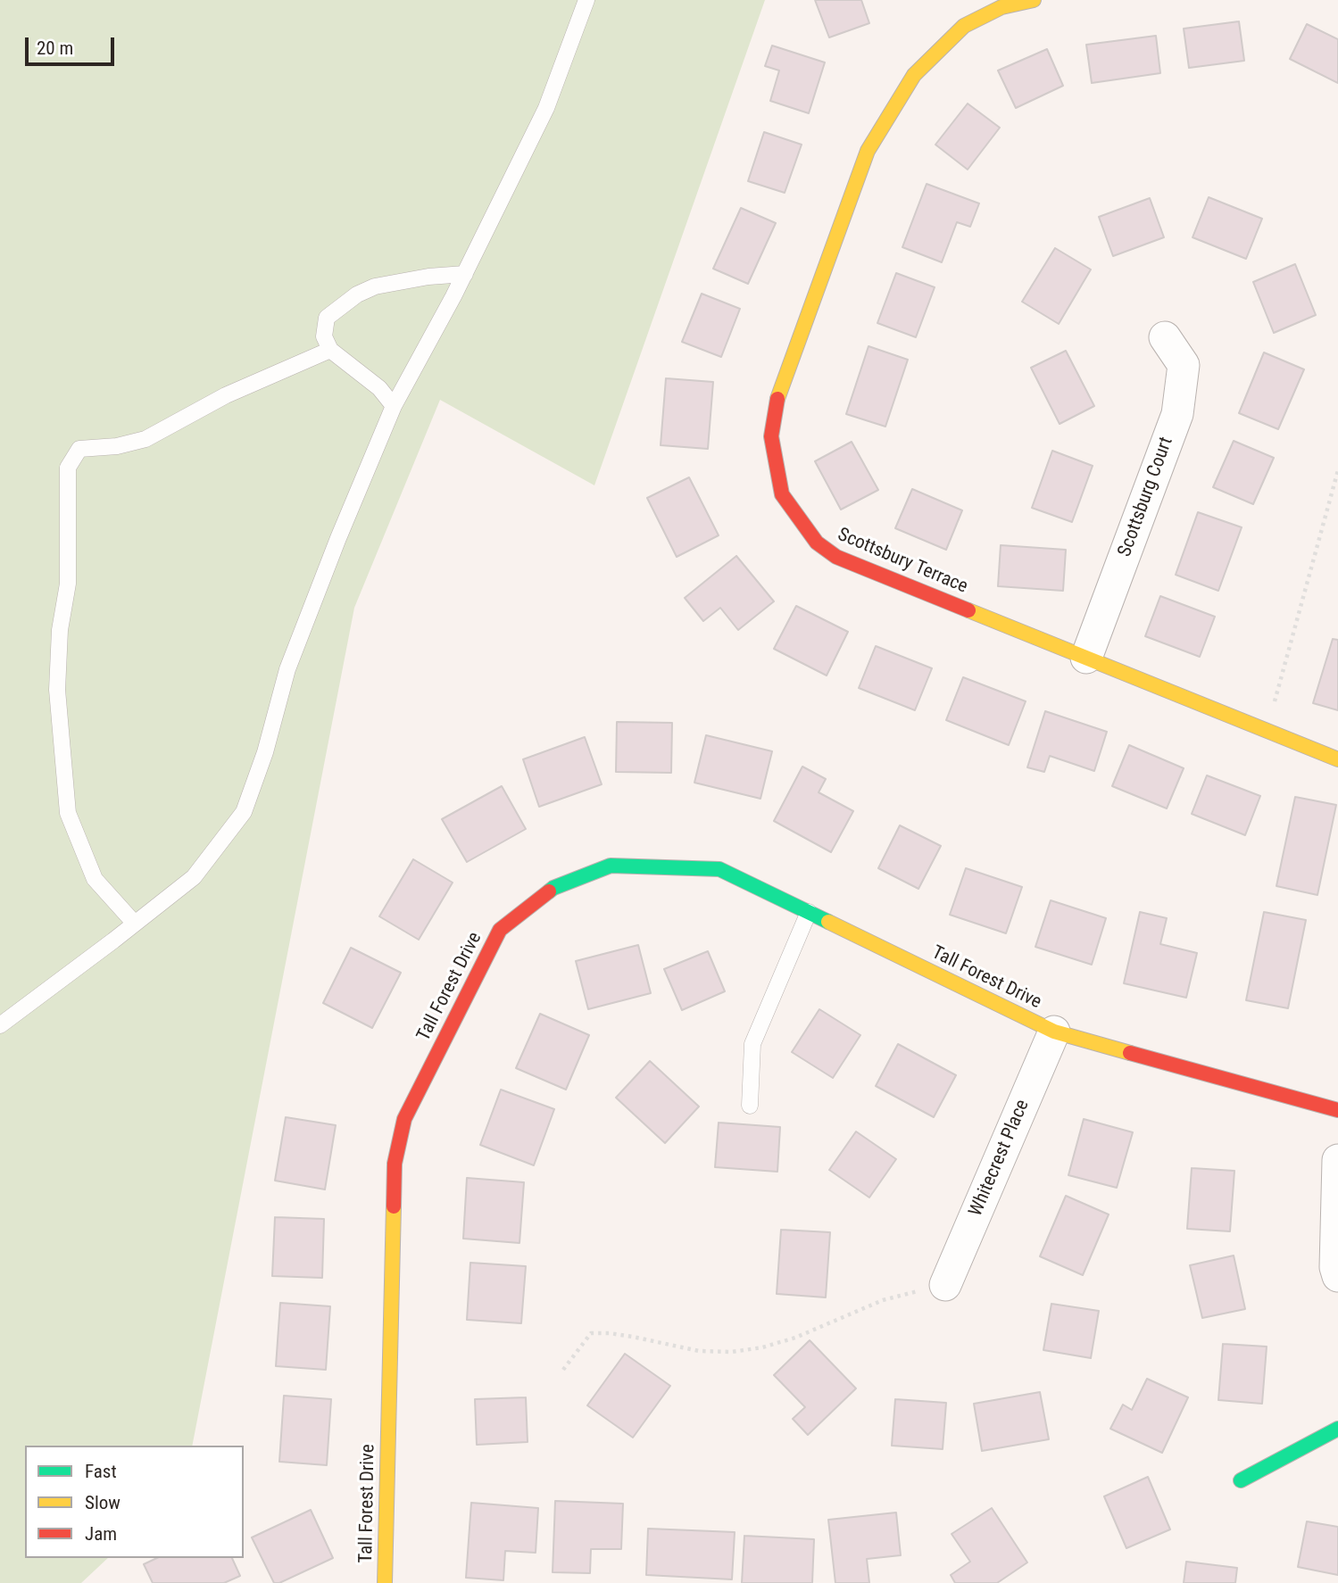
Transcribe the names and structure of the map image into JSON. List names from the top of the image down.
{
  "streets": {
    "street": [
      "Scottsburg Court",
      "Scottsbury Terrace",
      "Tall Forest Drive",
      "Whitecrest Place"
    ]
  },
  "crossings": [
    ["Scottsburg Court", "Scottsbury Terrace"],
    ["Tall Forest Drive", "Whitecrest Place"]
  ],
  "legend": ["Fast", "Slow", "Jam"],
  "scale_bar": "20 m"
}
